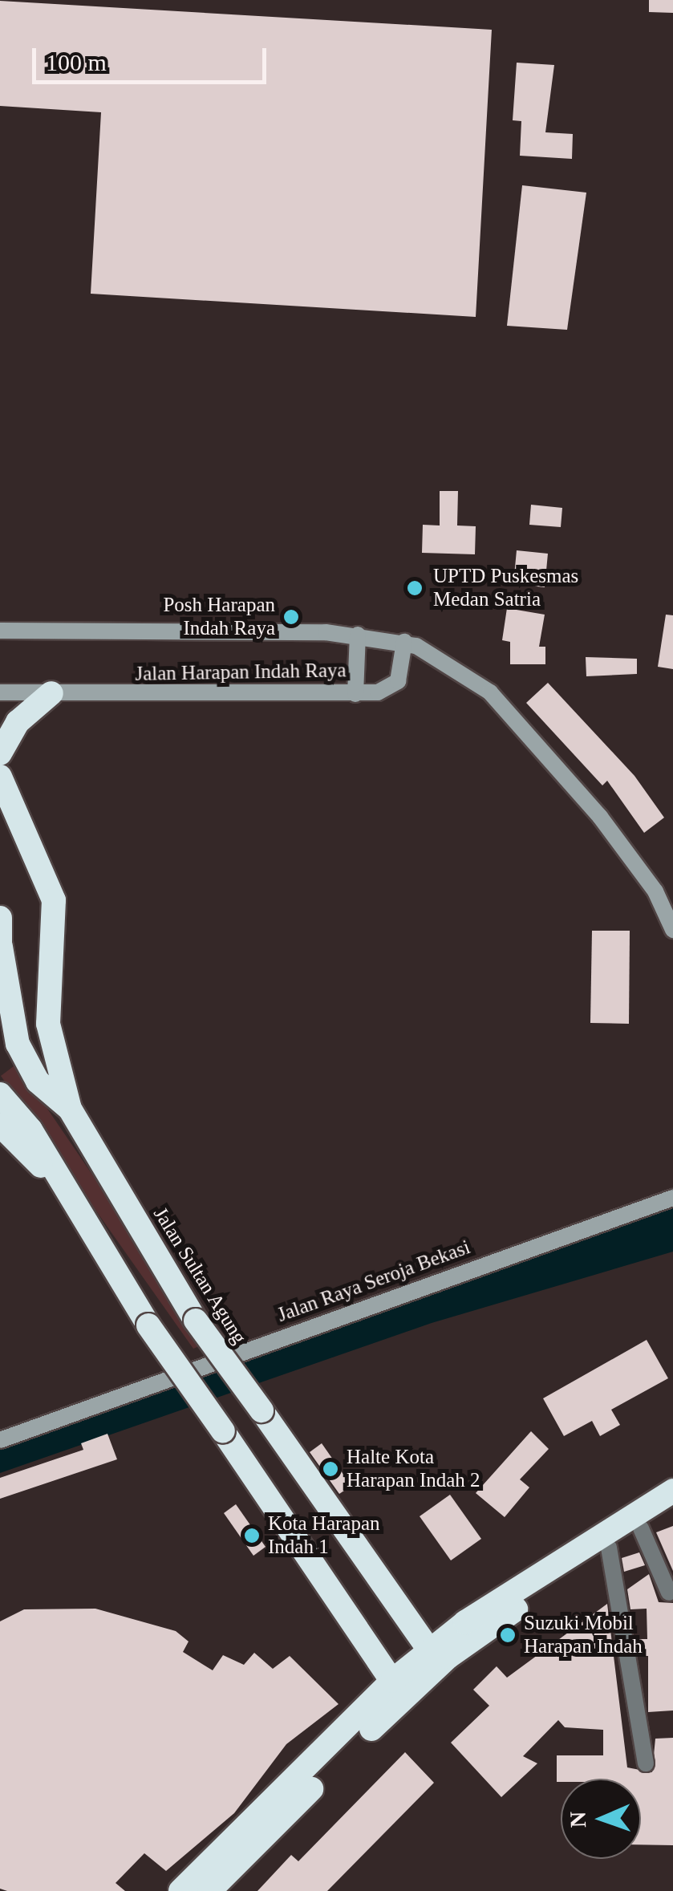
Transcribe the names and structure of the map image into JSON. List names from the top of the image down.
{
  "streets": {
    "highway": ["Jalan Sultan Agung"],
    "street": ["Jalan Harapan Indah Raya", "Jalan Raya Seroja Bekasi"]
  },
  "places": [
    "UPTD Puskesmas Medan Satria",
    "Posh Harapan Indah Raya",
    "Halte Kota Harapan Indah 2",
    "Kota Harapan Indah 1",
    "Suzuki Mobil Harapan Indah"
  ],
  "scale_bar": "100 m",
  "north": "left"
}
